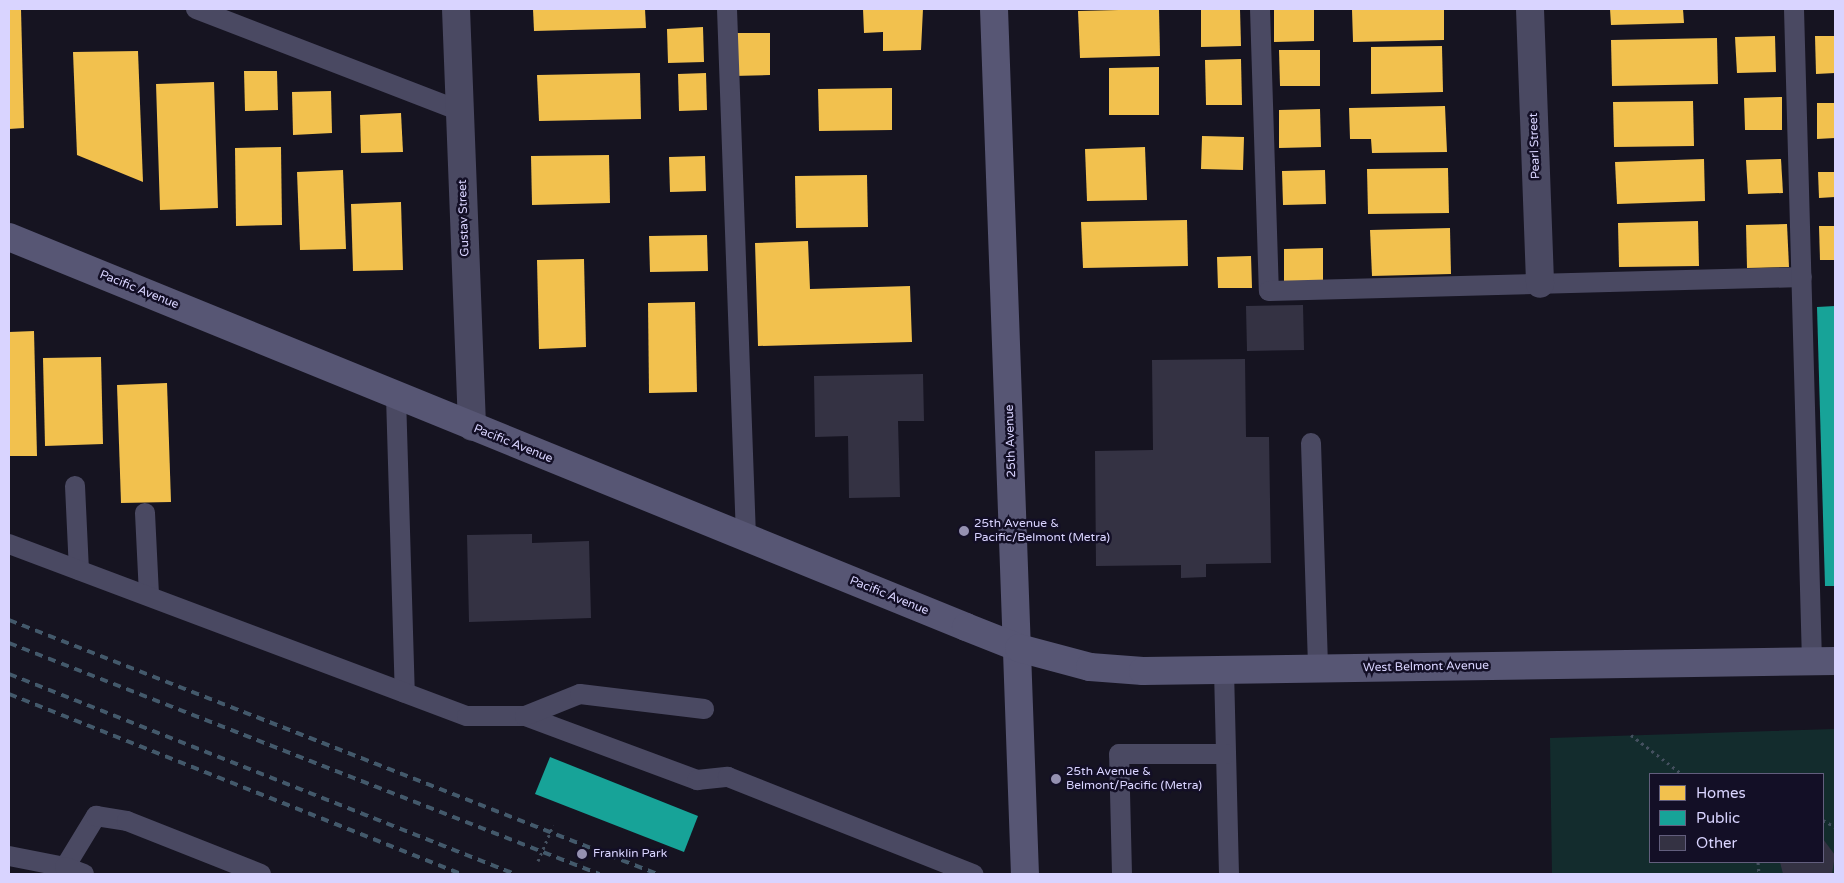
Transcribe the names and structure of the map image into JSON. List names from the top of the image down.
{
  "streets": {
    "street": [
      "Pearl Street",
      "Gustav Street",
      "Pacific Avenue",
      "25th Avenue",
      "West Belmont Avenue"
    ]
  },
  "crossings": [
    ["Gustav Street", "Pacific Avenue"],
    ["Pacific Avenue", "25th Avenue"],
    ["Pacific Avenue", "West Belmont Avenue"],
    ["25th Avenue", "West Belmont Avenue"]
  ],
  "places": ["25th Avenue & Pacific/Belmont (Metra)", "25th Avenue & Belmont/Pacific (Metra)", "Franklin Park"],
  "legend": ["Homes", "Public", "Other"]
}
